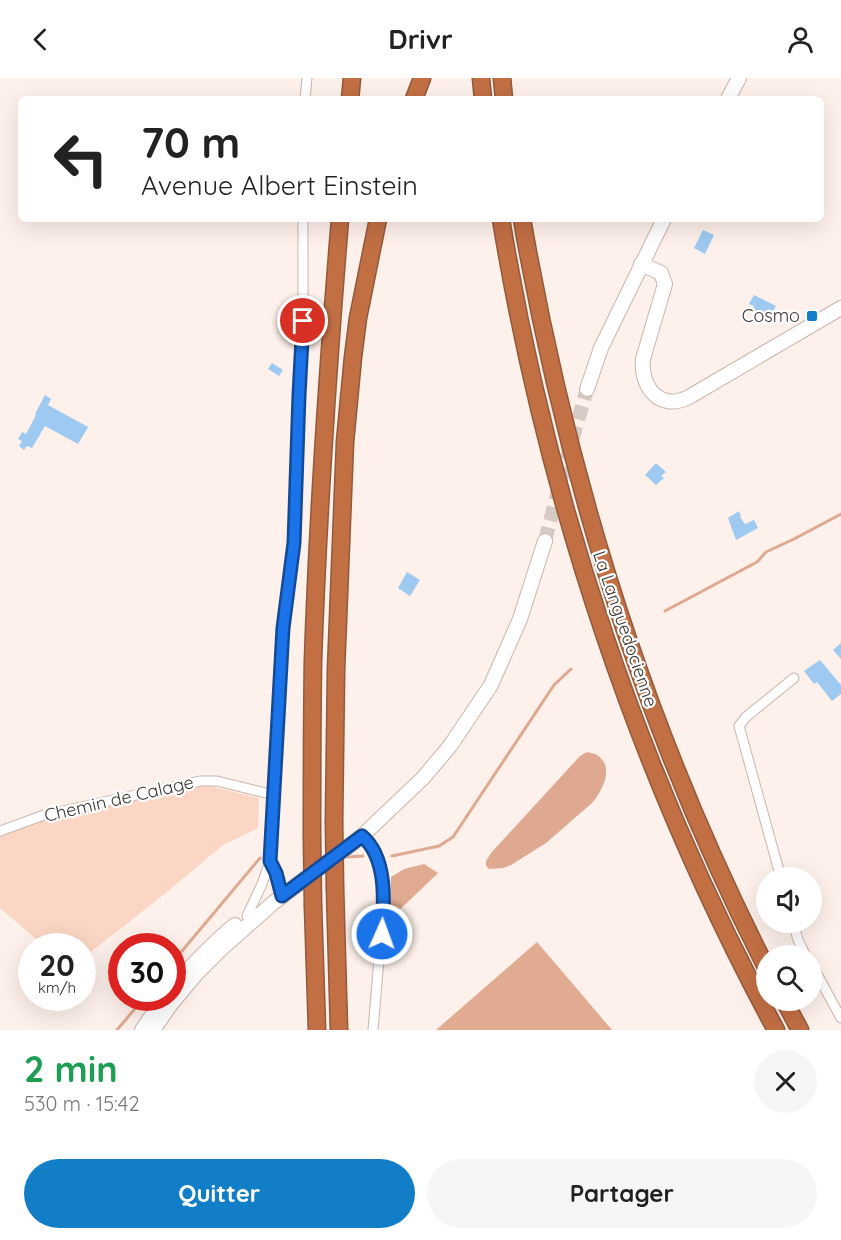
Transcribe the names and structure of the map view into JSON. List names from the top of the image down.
{
  "streets": {
    "highway": ["La Languedocienne"],
    "street": ["Chemin de Calage"]
  },
  "places": {
    "transit": ["Cosmo"]
  },
  "page": {
    "header": "Drivr",
    "turn": ["70 m", "Avenue Albert Einstein"],
    "speed": "20 km/h",
    "limit": "30",
    "heading": ["2 min", "530 m · 15:42"],
    "buttons": ["Quitter", "Partager"]
  }
}
